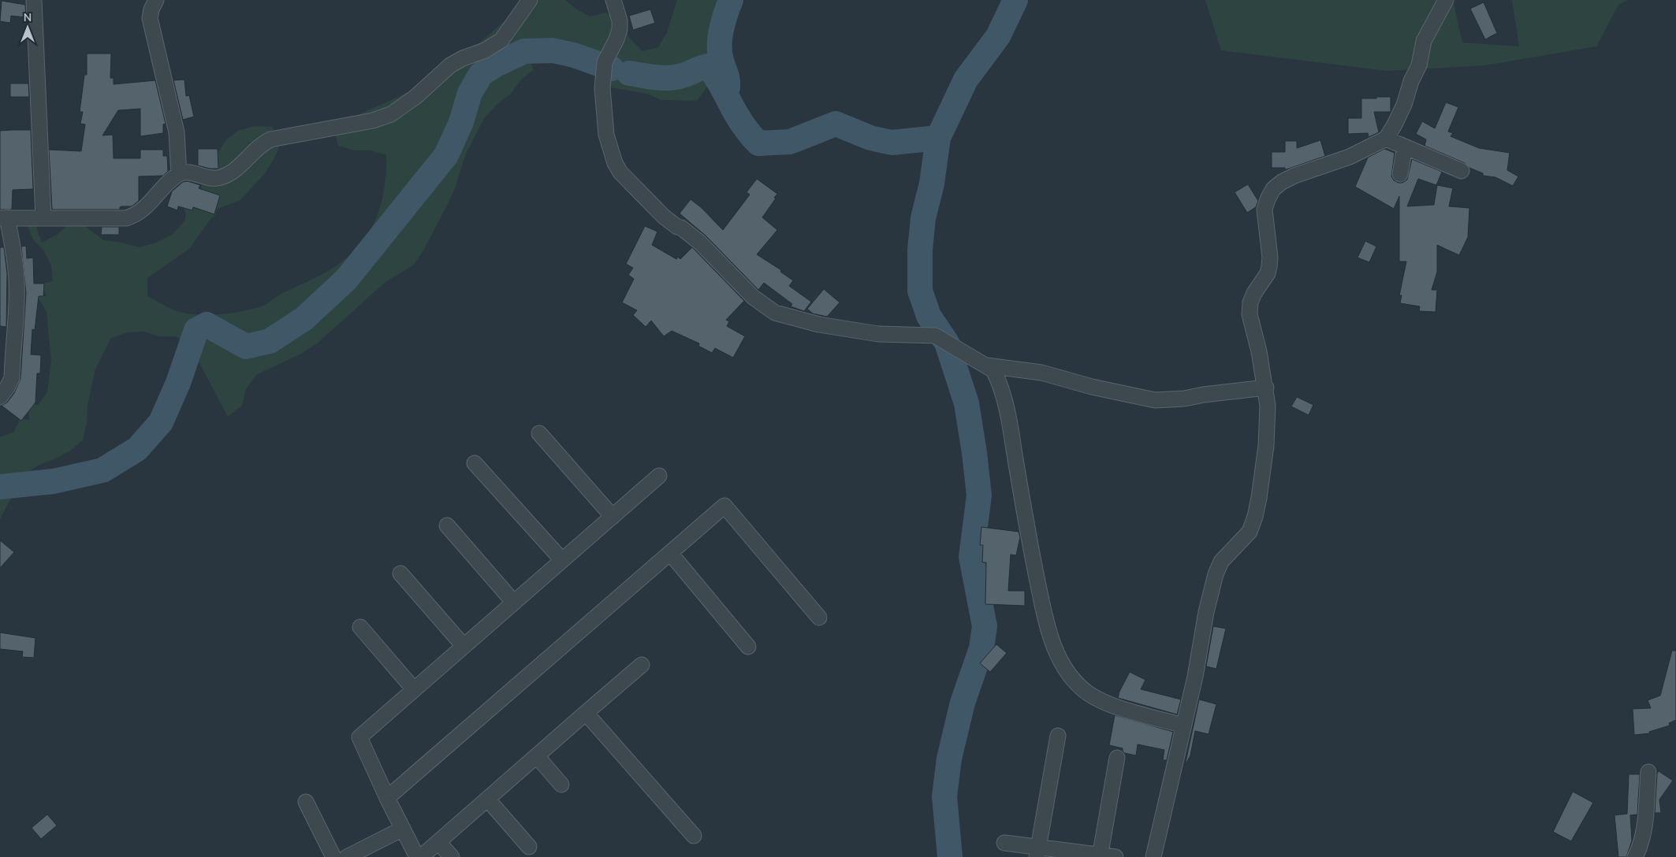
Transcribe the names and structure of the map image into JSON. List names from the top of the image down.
{
  "north": "top"
}
